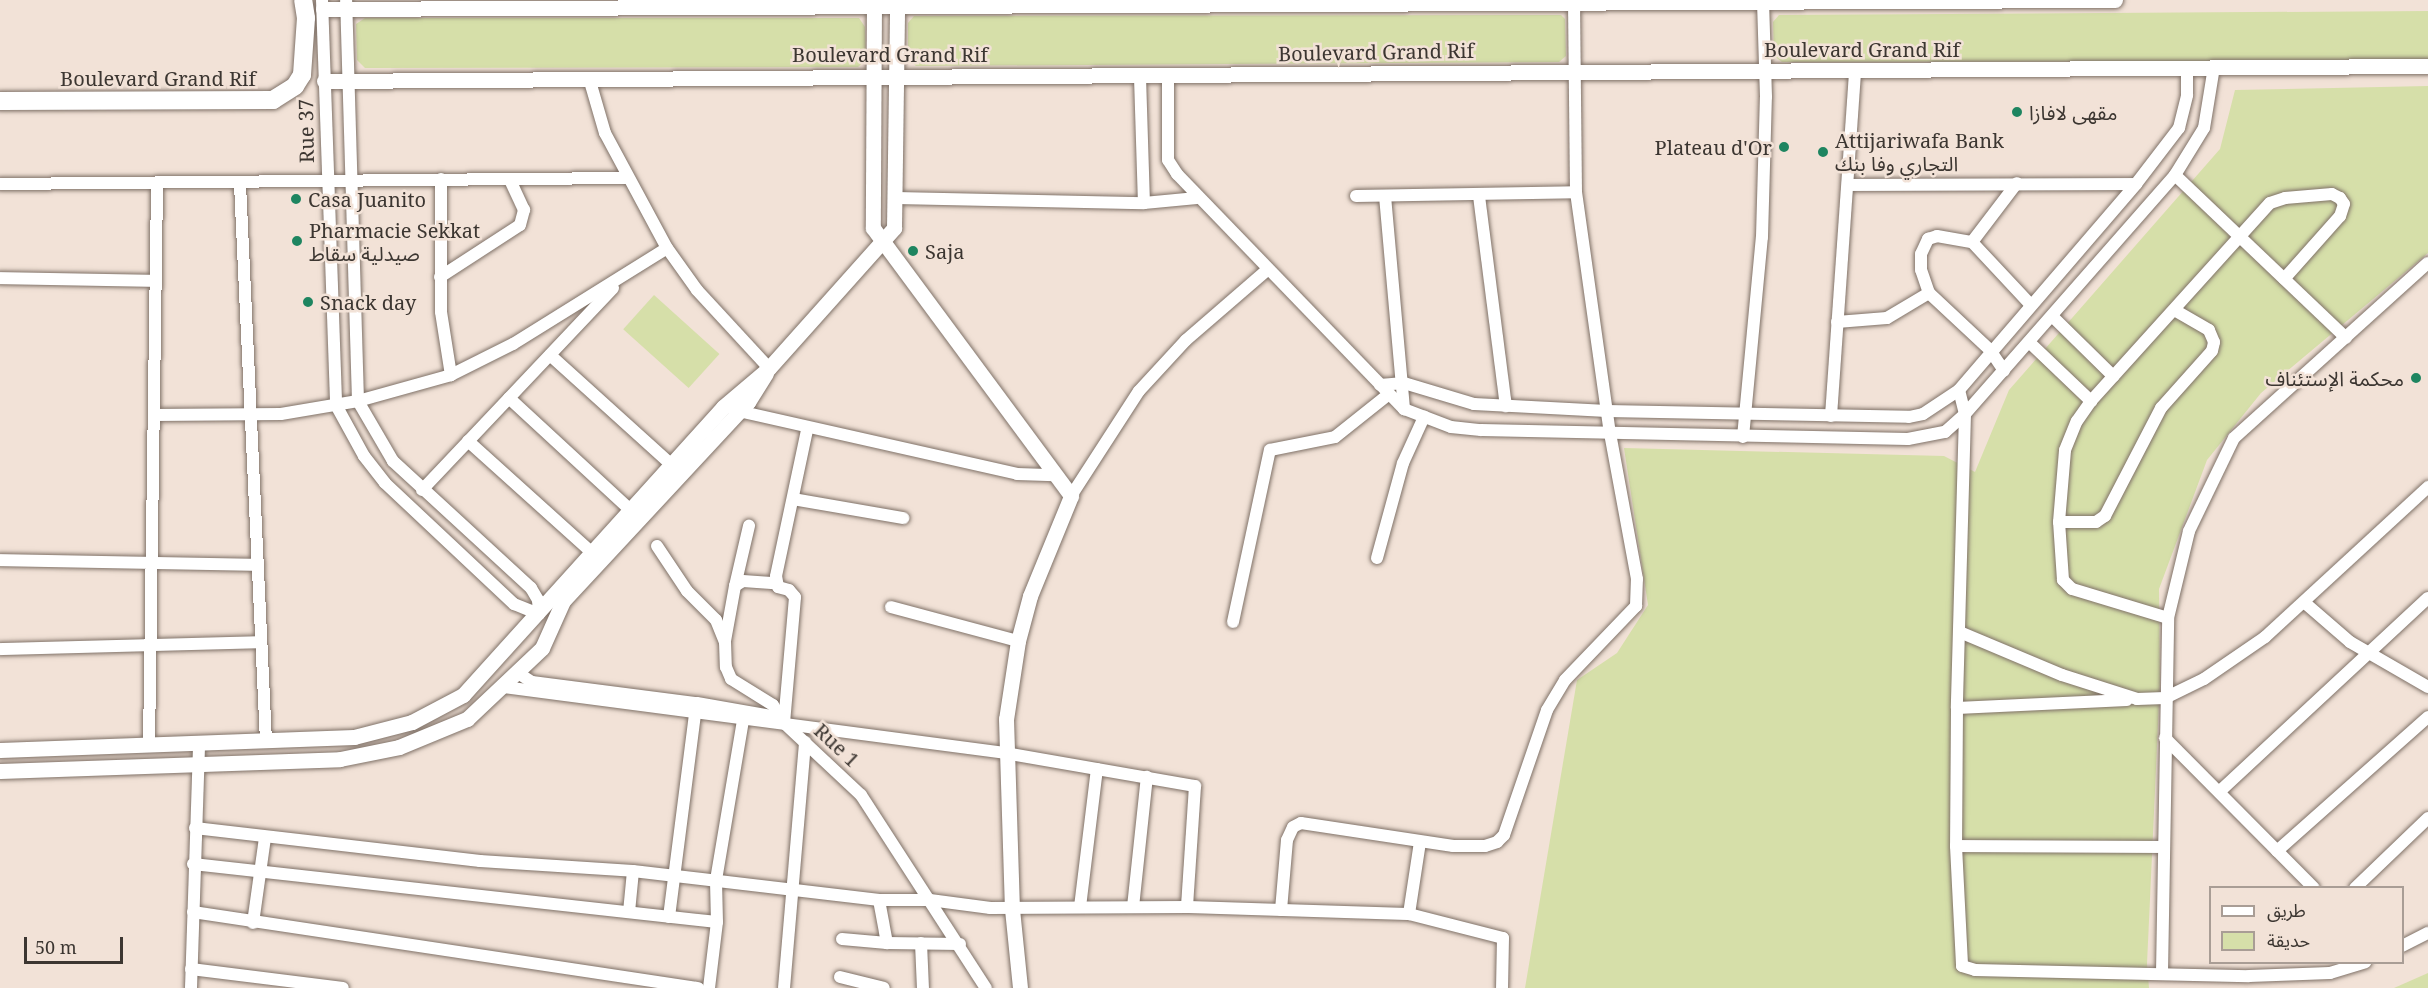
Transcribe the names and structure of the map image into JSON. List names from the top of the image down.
{
  "streets": {
    "main road": ["Boulevard Grand Rif"],
    "street": ["Rue 37", "Rue 1"]
  },
  "crossings": [
    ["Boulevard Grand Rif", "Rue 37"]
  ],
  "places": [
    "مقهى لافازا",
    "Plateau d'Or",
    "Attijariwafa Bank التجاري وفا بنك",
    "Casa Juanito",
    "Pharmacie Sekkat صيدلية سقاط",
    "Saja",
    "Snack day",
    "محكمة الإستئناف"
  ],
  "legend": ["طريق", "حديقة"],
  "scale_bar": "50 m"
}
